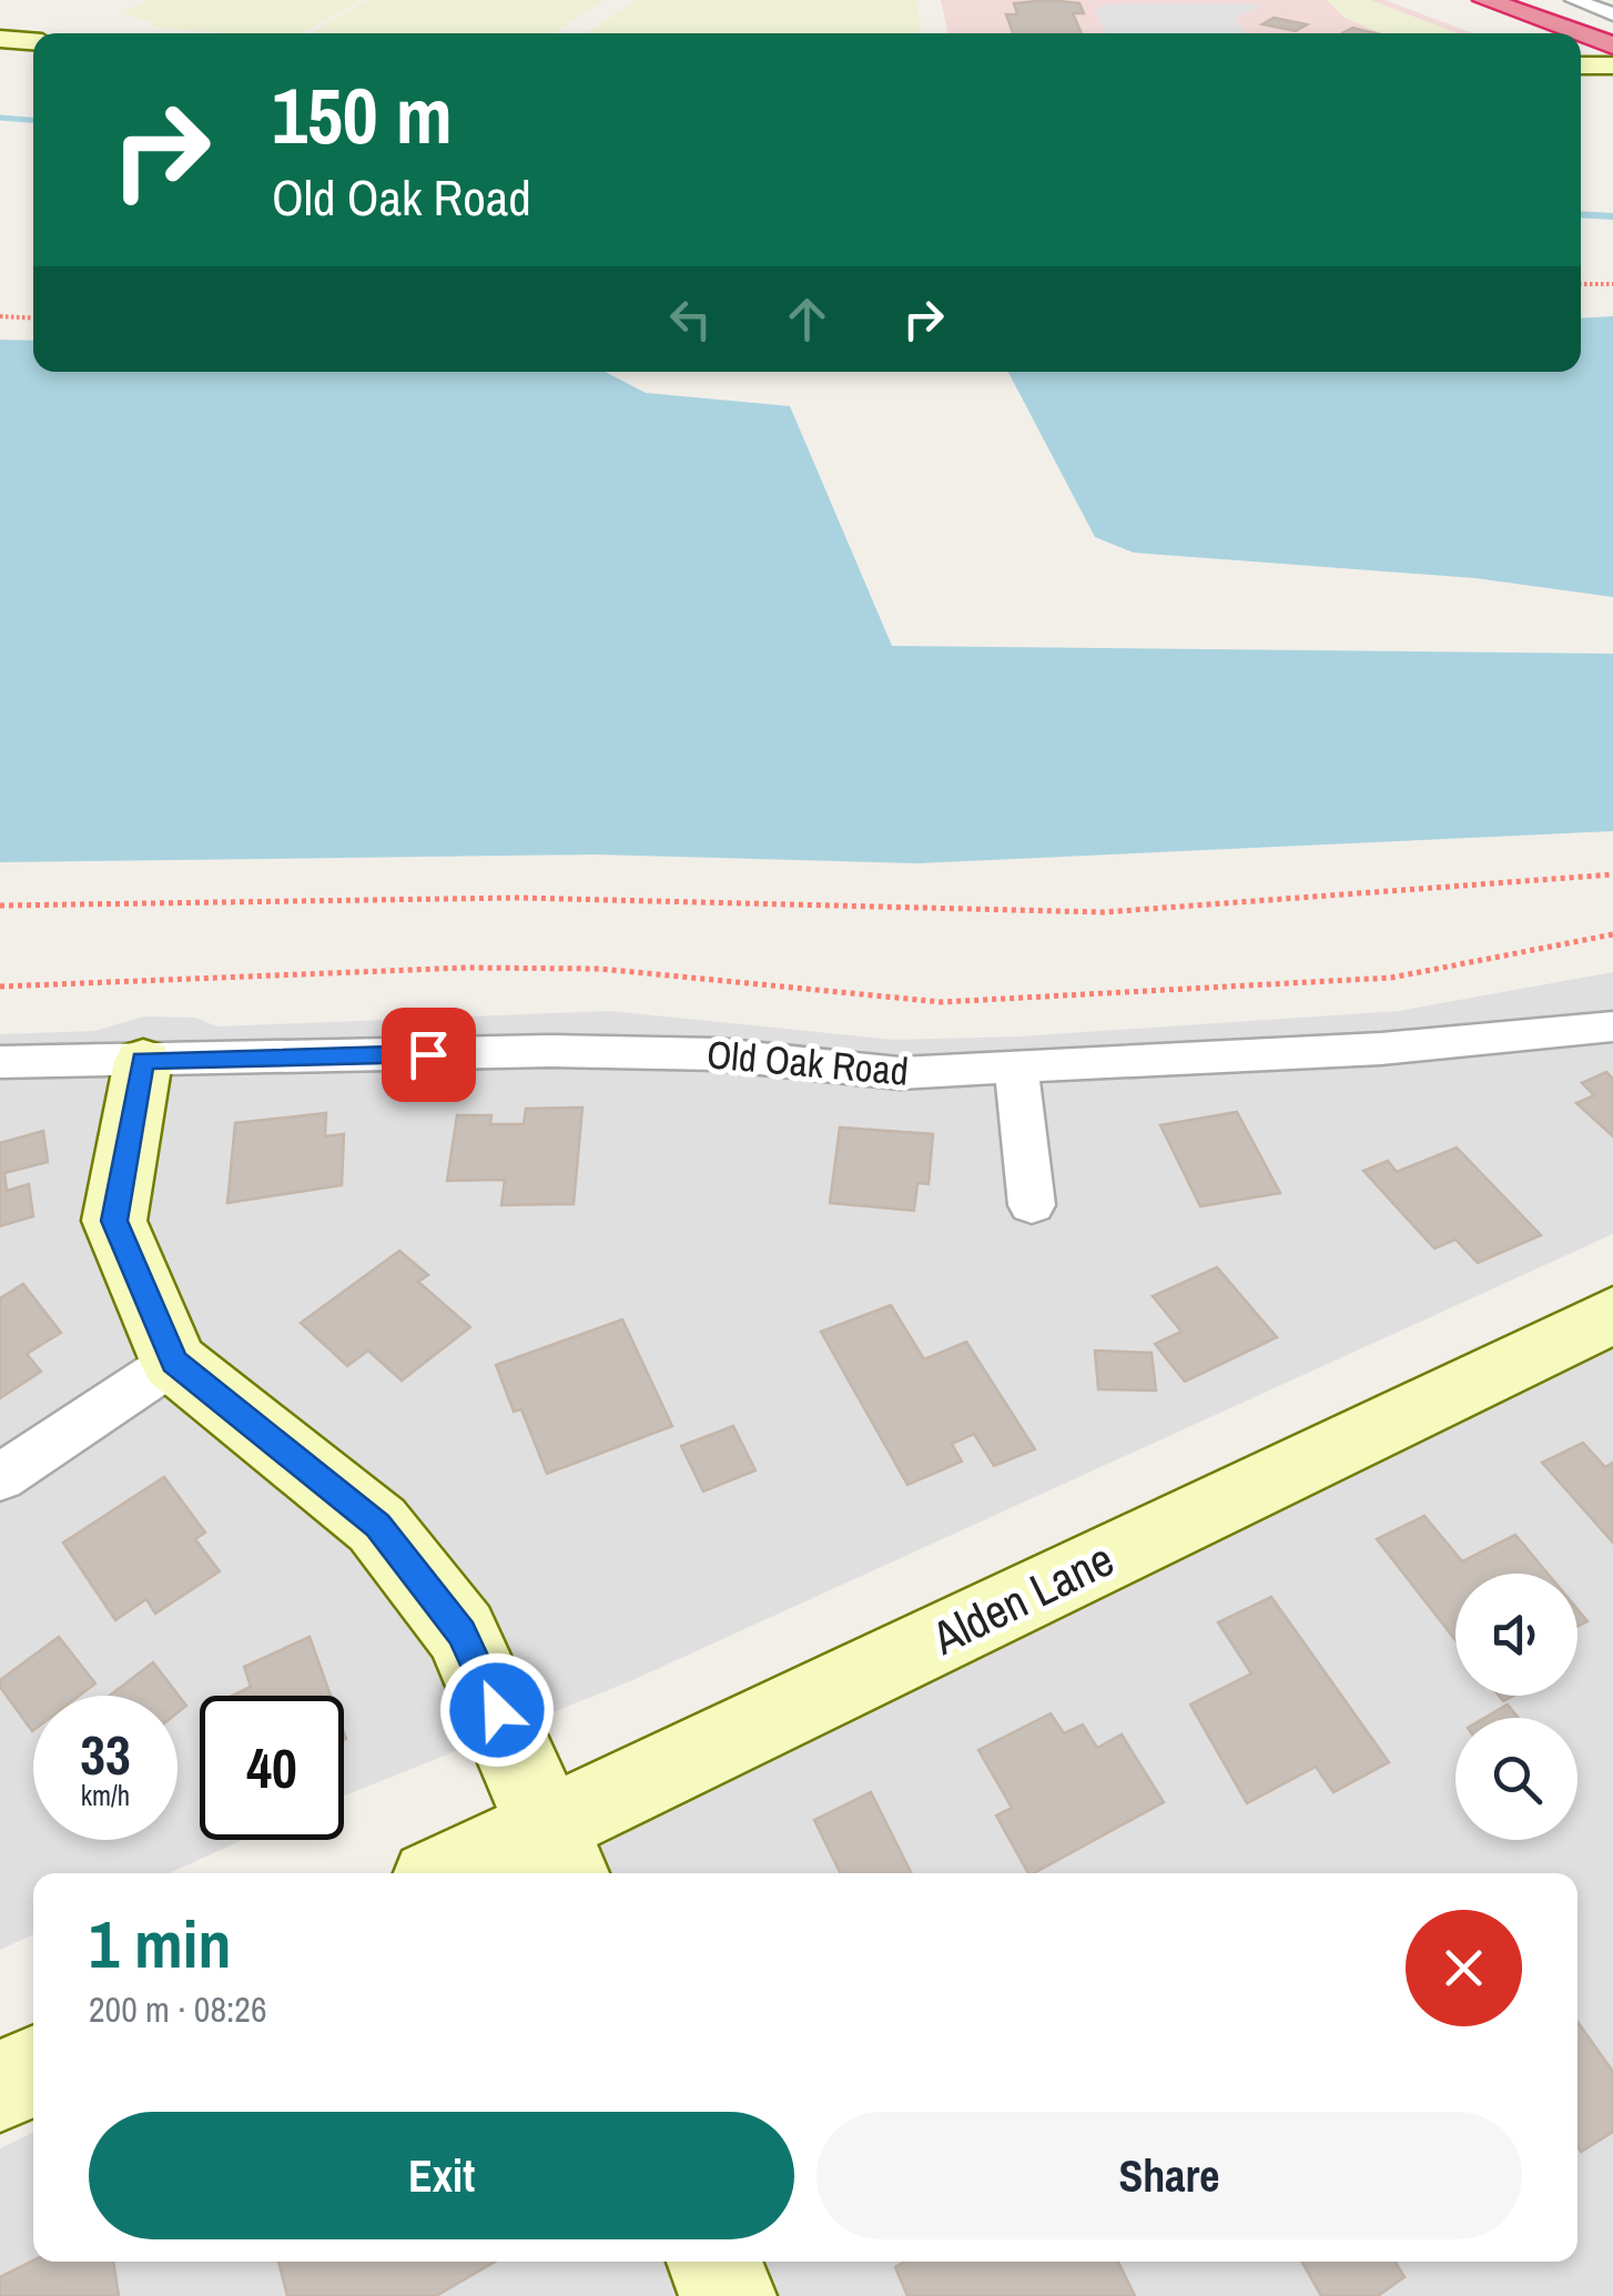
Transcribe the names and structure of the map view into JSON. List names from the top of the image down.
{
  "streets": {
    "street": ["Old Oak Road", "Alden Lane"]
  },
  "page": {
    "turn": ["150 m", "Old Oak Road"],
    "speed": "33 km/h",
    "limit": "40",
    "heading": ["1 min", "200 m · 08:26"],
    "buttons": ["Exit", "Share"]
  }
}
